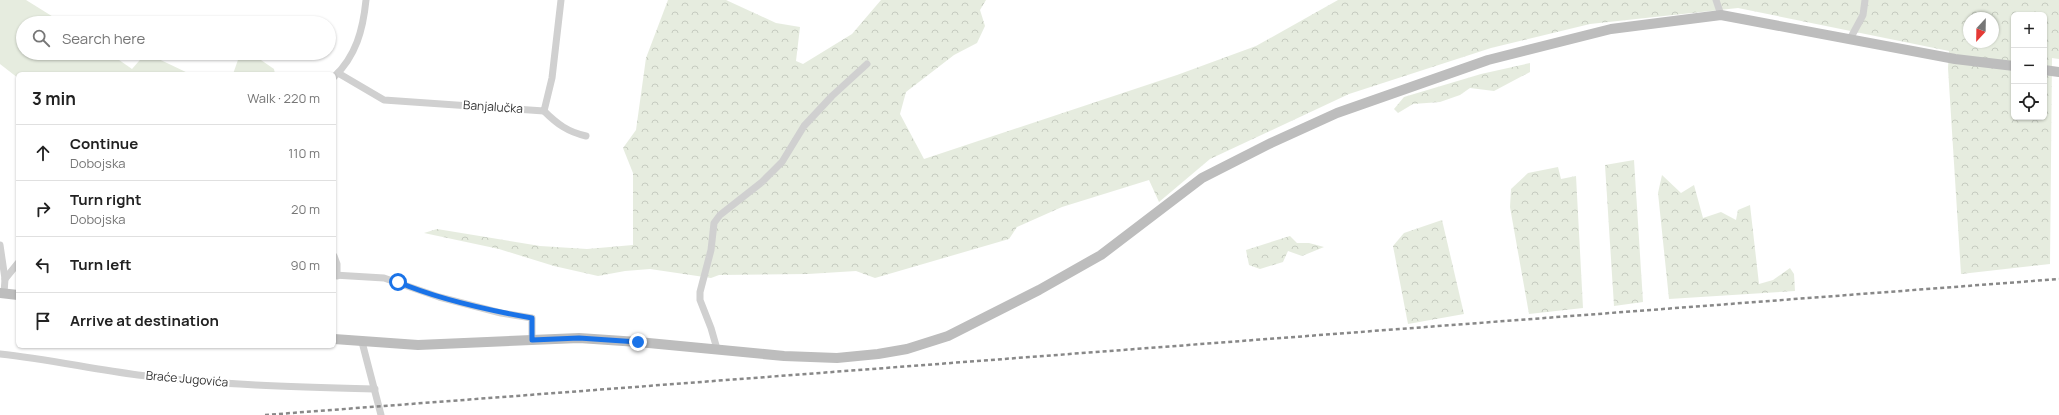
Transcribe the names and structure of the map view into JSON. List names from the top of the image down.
{
  "streets": {
    "street": ["Banjalučka", "Braće Jugovića"]
  },
  "north": "bottom",
  "page": {
    "map_buttons": ["+", "−"],
    "search": "Search here",
    "heading": ["3 min", "Walk · 220 m"],
    "list": [
      ["Continue", "Dobojska", "110 m"],
      ["Turn right", "Dobojska", "20 m"],
      ["Turn left", "90 m"],
      "Arrive at destination"
    ]
  }
}
